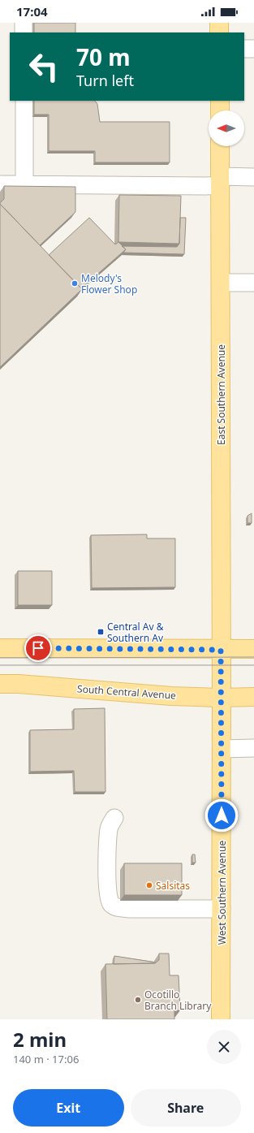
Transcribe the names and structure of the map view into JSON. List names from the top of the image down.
{
  "streets": {
    "main road": ["East Southern Avenue", "South Central Avenue", "West Southern Avenue"]
  },
  "crossings": [
    ["East Southern Avenue", "West Southern Avenue"],
    ["South Central Avenue", "West Southern Avenue"]
  ],
  "places": {
    "other": ["Melody's Flower Shop", "Salsitas", "Ocotillo Branch Library"],
    "transit": ["Central Av & Southern Av"]
  },
  "north": "left",
  "page": {
    "status": "17:04",
    "turn": ["70 m", "Turn left"],
    "heading": ["2 min", "140 m · 17:06"],
    "buttons": ["Exit", "Share"]
  }
}
